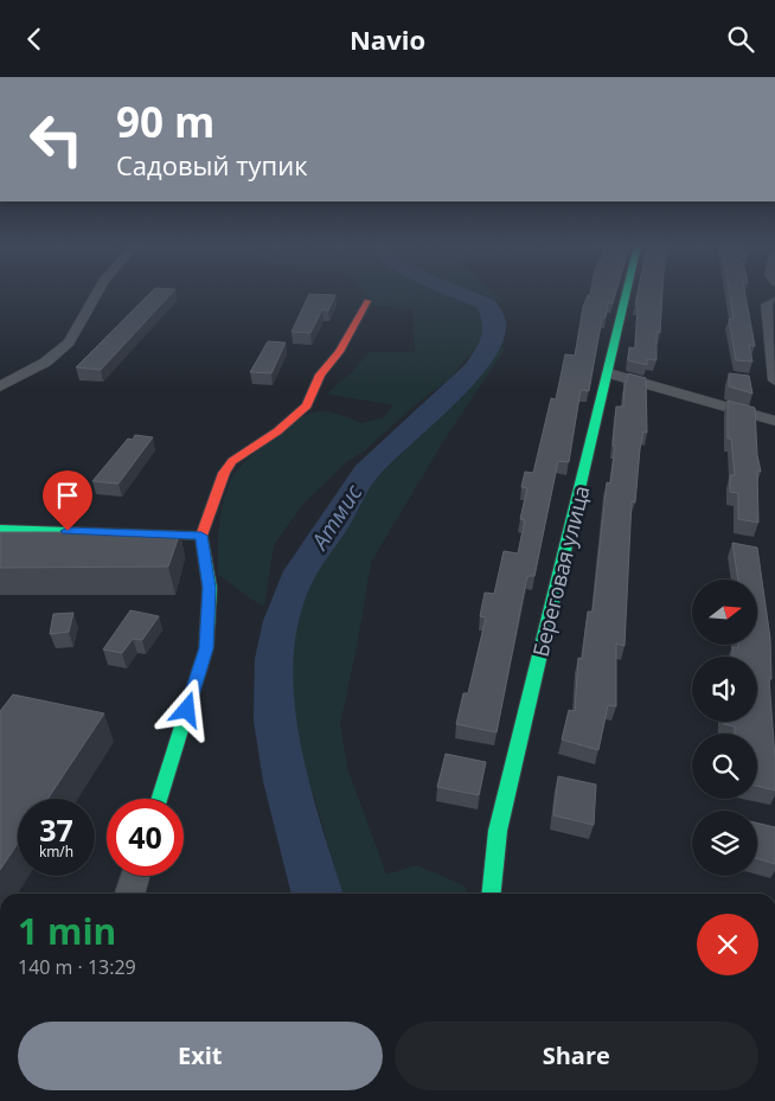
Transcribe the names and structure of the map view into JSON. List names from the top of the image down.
{
  "streets": {
    "street": ["Береговая улица"]
  },
  "water": ["Атмис"],
  "north": "right",
  "page": {
    "header": "Navio",
    "turn": ["90 m", "Садовый тупик"],
    "speed": "37 km/h",
    "limit": "40",
    "heading": ["1 min", "140 m · 13:29"],
    "buttons": ["Exit", "Share"]
  }
}
